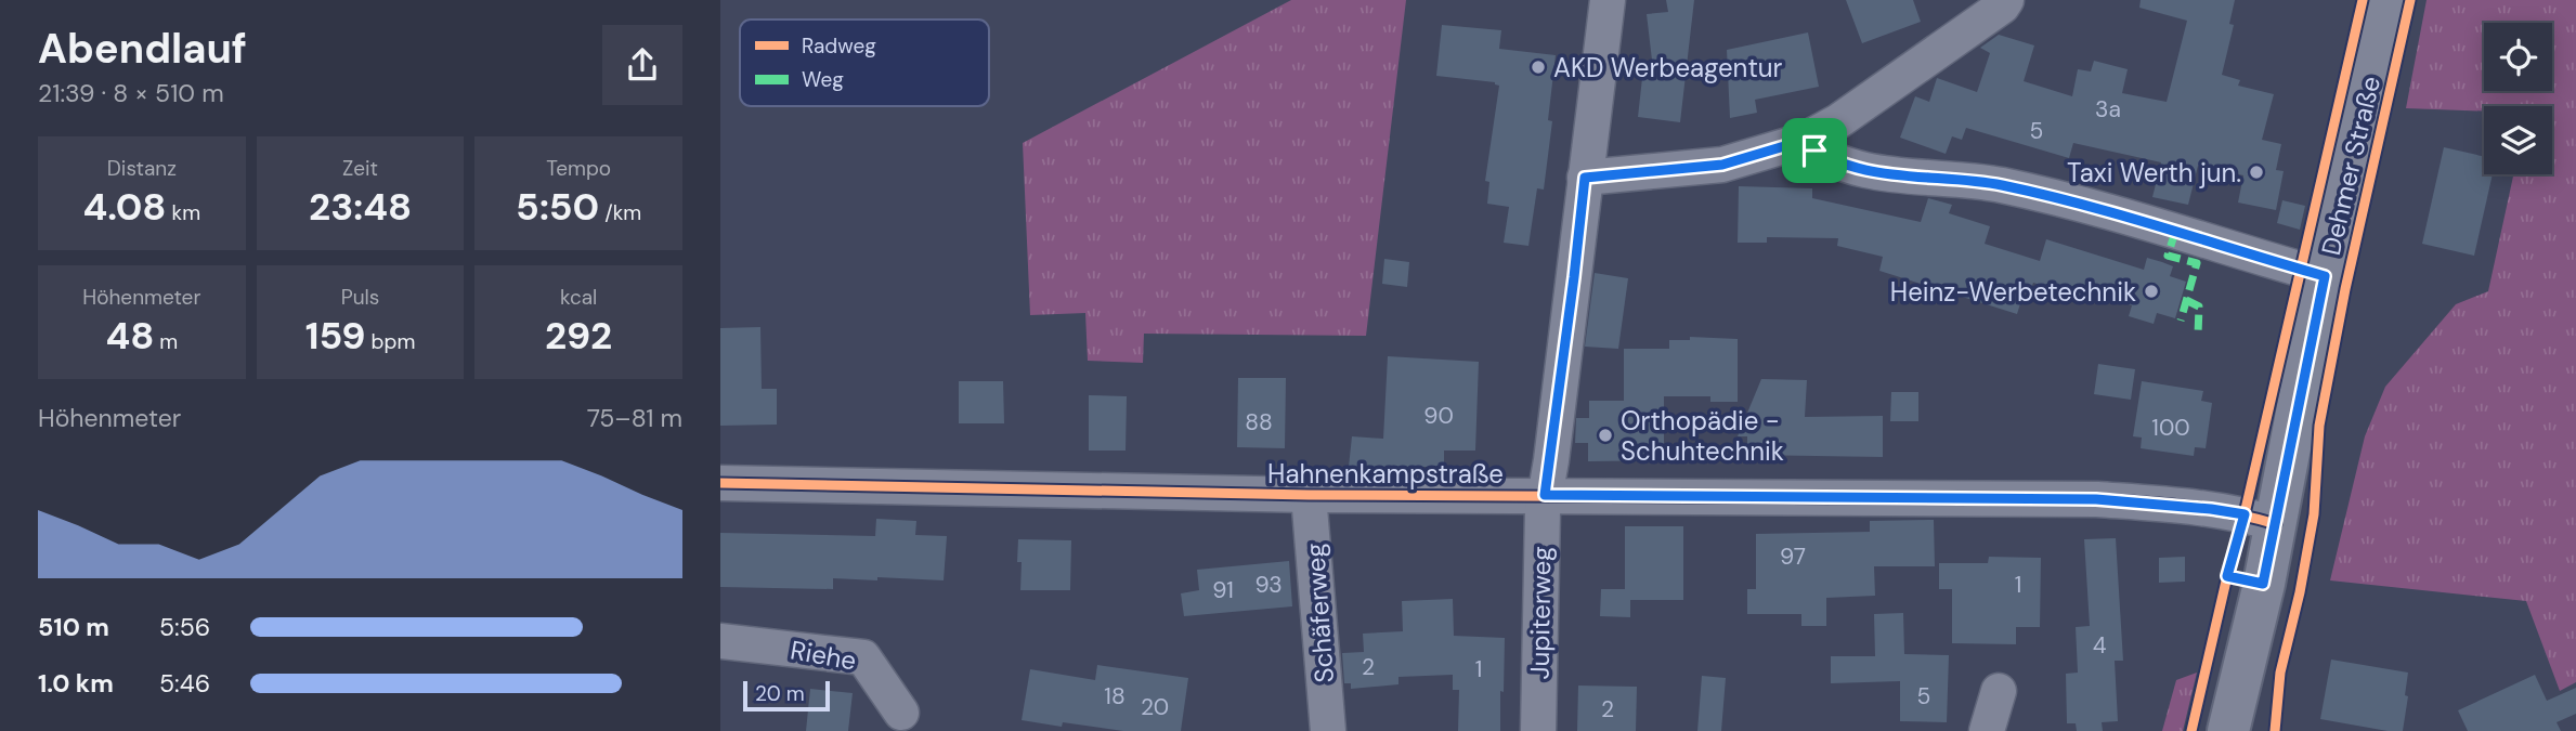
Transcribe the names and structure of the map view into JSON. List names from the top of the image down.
{
  "streets": {
    "street": [
      "Dehmer Straße",
      "Hahnenkampstraße",
      "Schäferweg",
      "Jupiterweg",
      "Riehe"
    ]
  },
  "crossings": [
    ["Dehmer Straße", "Hahnenkampstraße"],
    ["Hahnenkampstraße", "Schäferweg"],
    ["Hahnenkampstraße", "Jupiterweg"]
  ],
  "places": [
    "AKD Werbeagentur",
    "Taxi Werth jun.",
    "Heinz-Werbetechnik",
    "Orthopädie - Schuhtechnik"
  ],
  "house_numbers": [
    "3a",
    "5",
    "90",
    "88",
    "100",
    "97",
    "93",
    "1",
    "91",
    "4",
    "2",
    "1",
    "18",
    "5",
    "20",
    "2"
  ],
  "legend": ["Radweg", "Weg"],
  "scale_bar": "20 m",
  "page": {
    "heading": ["Abendlauf", "21:39 · 8 × 510 m"],
    "stats": [
      ["Distanz", "4.08 km"],
      ["Zeit", "23:48"],
      ["Tempo", "5:50 /km"],
      ["Höhenmeter", "48 m"],
      ["Puls", "159 bpm"],
      ["kcal", "292"]
    ],
    "chart": ["Höhenmeter", "75–81 m"],
    "list": [
      {
        "name": "510 m",
        "note": "5:56"
      },
      {
        "name": "1.0 km",
        "note": "5:46"
      }
    ],
    "scale": "20 m"
  }
}
